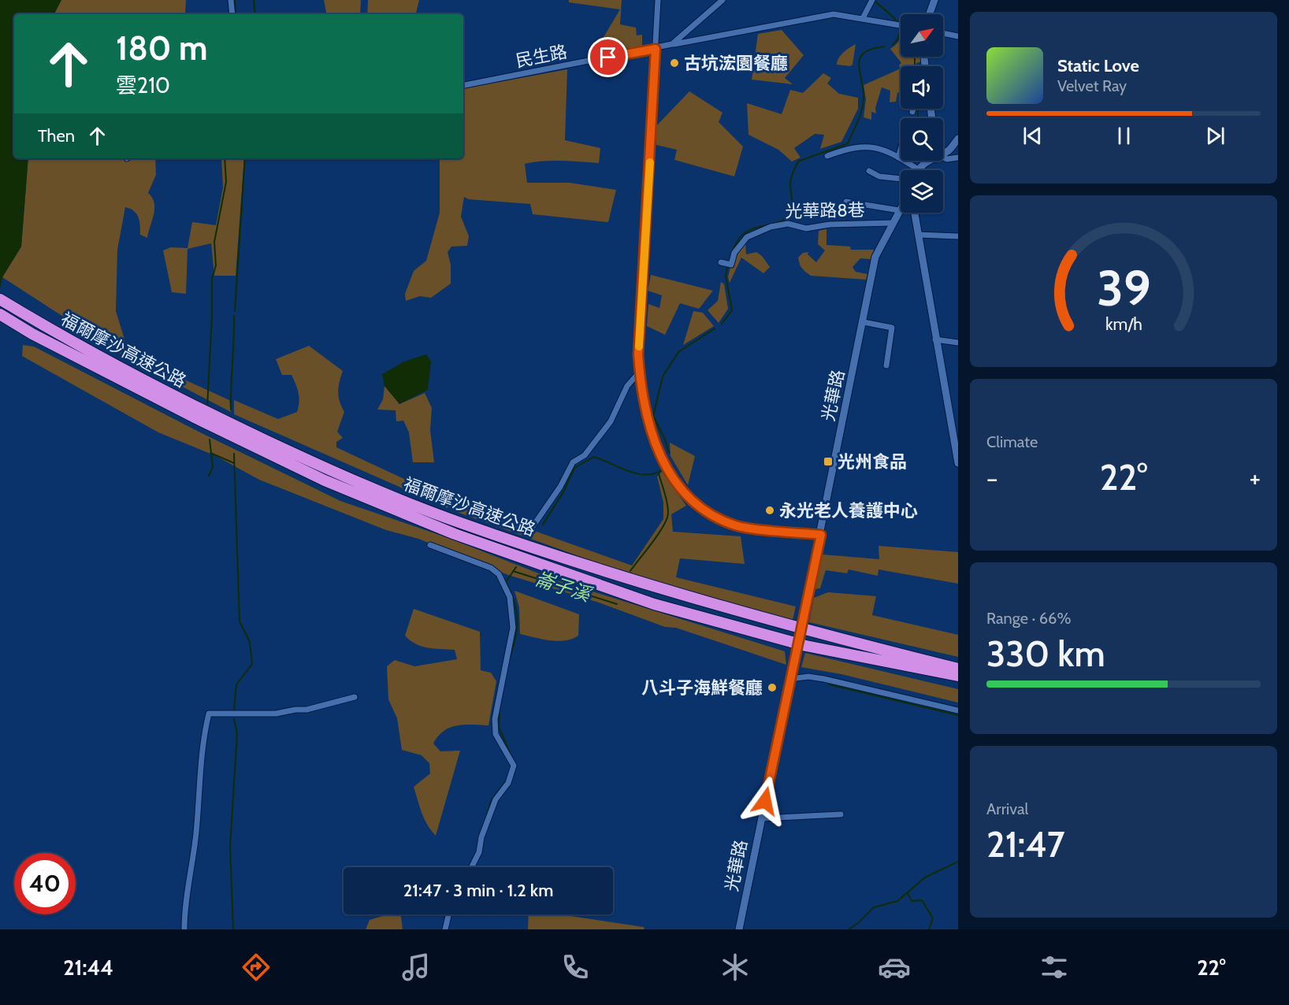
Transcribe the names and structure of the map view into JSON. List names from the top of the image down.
{
  "streets": {
    "highway": ["福爾摩沙高速公路"],
    "street": ["民生路", "光華路8巷", "光華路"]
  },
  "crossings": [
    ["光華路8巷", "光華路"]
  ],
  "water": ["崙子溪"],
  "places": {
    "other": ["古坑浤園餐廳", "永光老人養護中心", "八斗子海鮮餐廳"],
    "transit": ["光州食品"]
  },
  "north": "top right",
  "page": {
    "turn": ["180 m", "雲210"],
    "song": ["Static Love", "Velvet Ray"],
    "then": "Then",
    "tile": [
      "Climate",
      ["Range · 66%", "330 km"],
      ["Arrival", "21:47"]
    ],
    "heat": ["−", "22°", "+"],
    "limit": "40",
    "trip": "21:47 · 3 min · 1.2 km",
    "tabs": ["21:44", "22°"],
    "gauge": ["39", "km/h"]
  }
}
